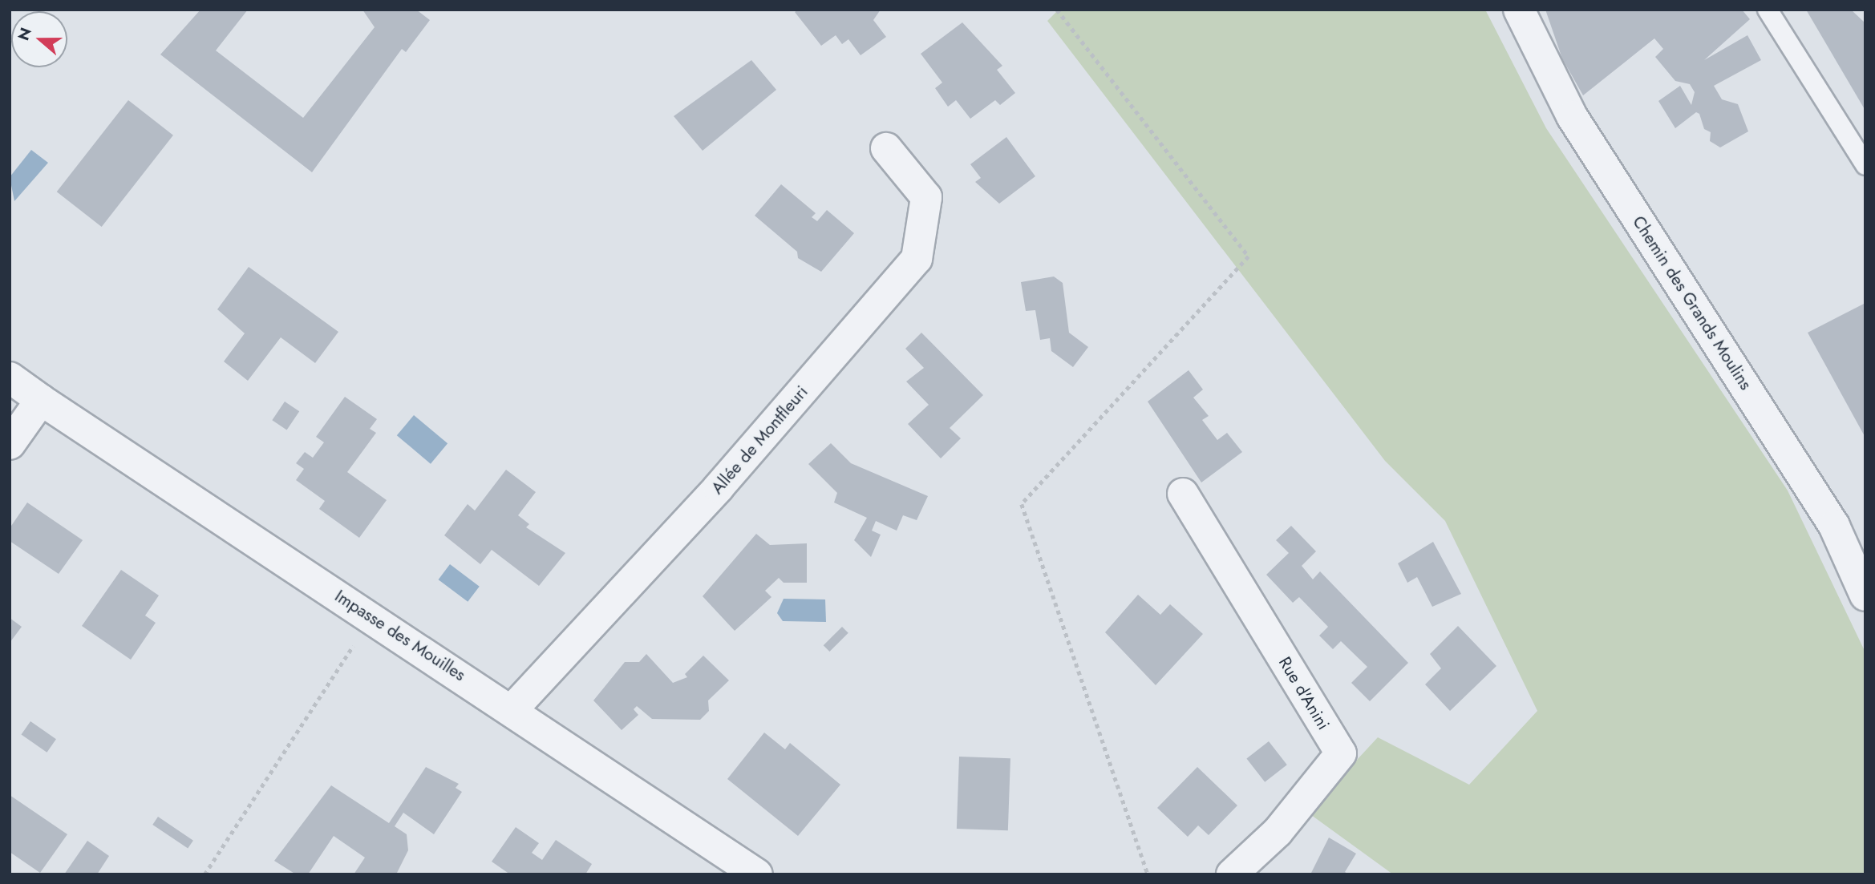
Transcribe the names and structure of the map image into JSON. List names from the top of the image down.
{
  "streets": {
    "street": [
      "Chemin des Grands Moulins",
      "Allée de Montfleuri",
      "Impasse des Mouilles",
      "Rue d'Anini"
    ]
  },
  "crossings": [
    ["Allée de Montfleuri", "Impasse des Mouilles"]
  ],
  "north": "left"
}
